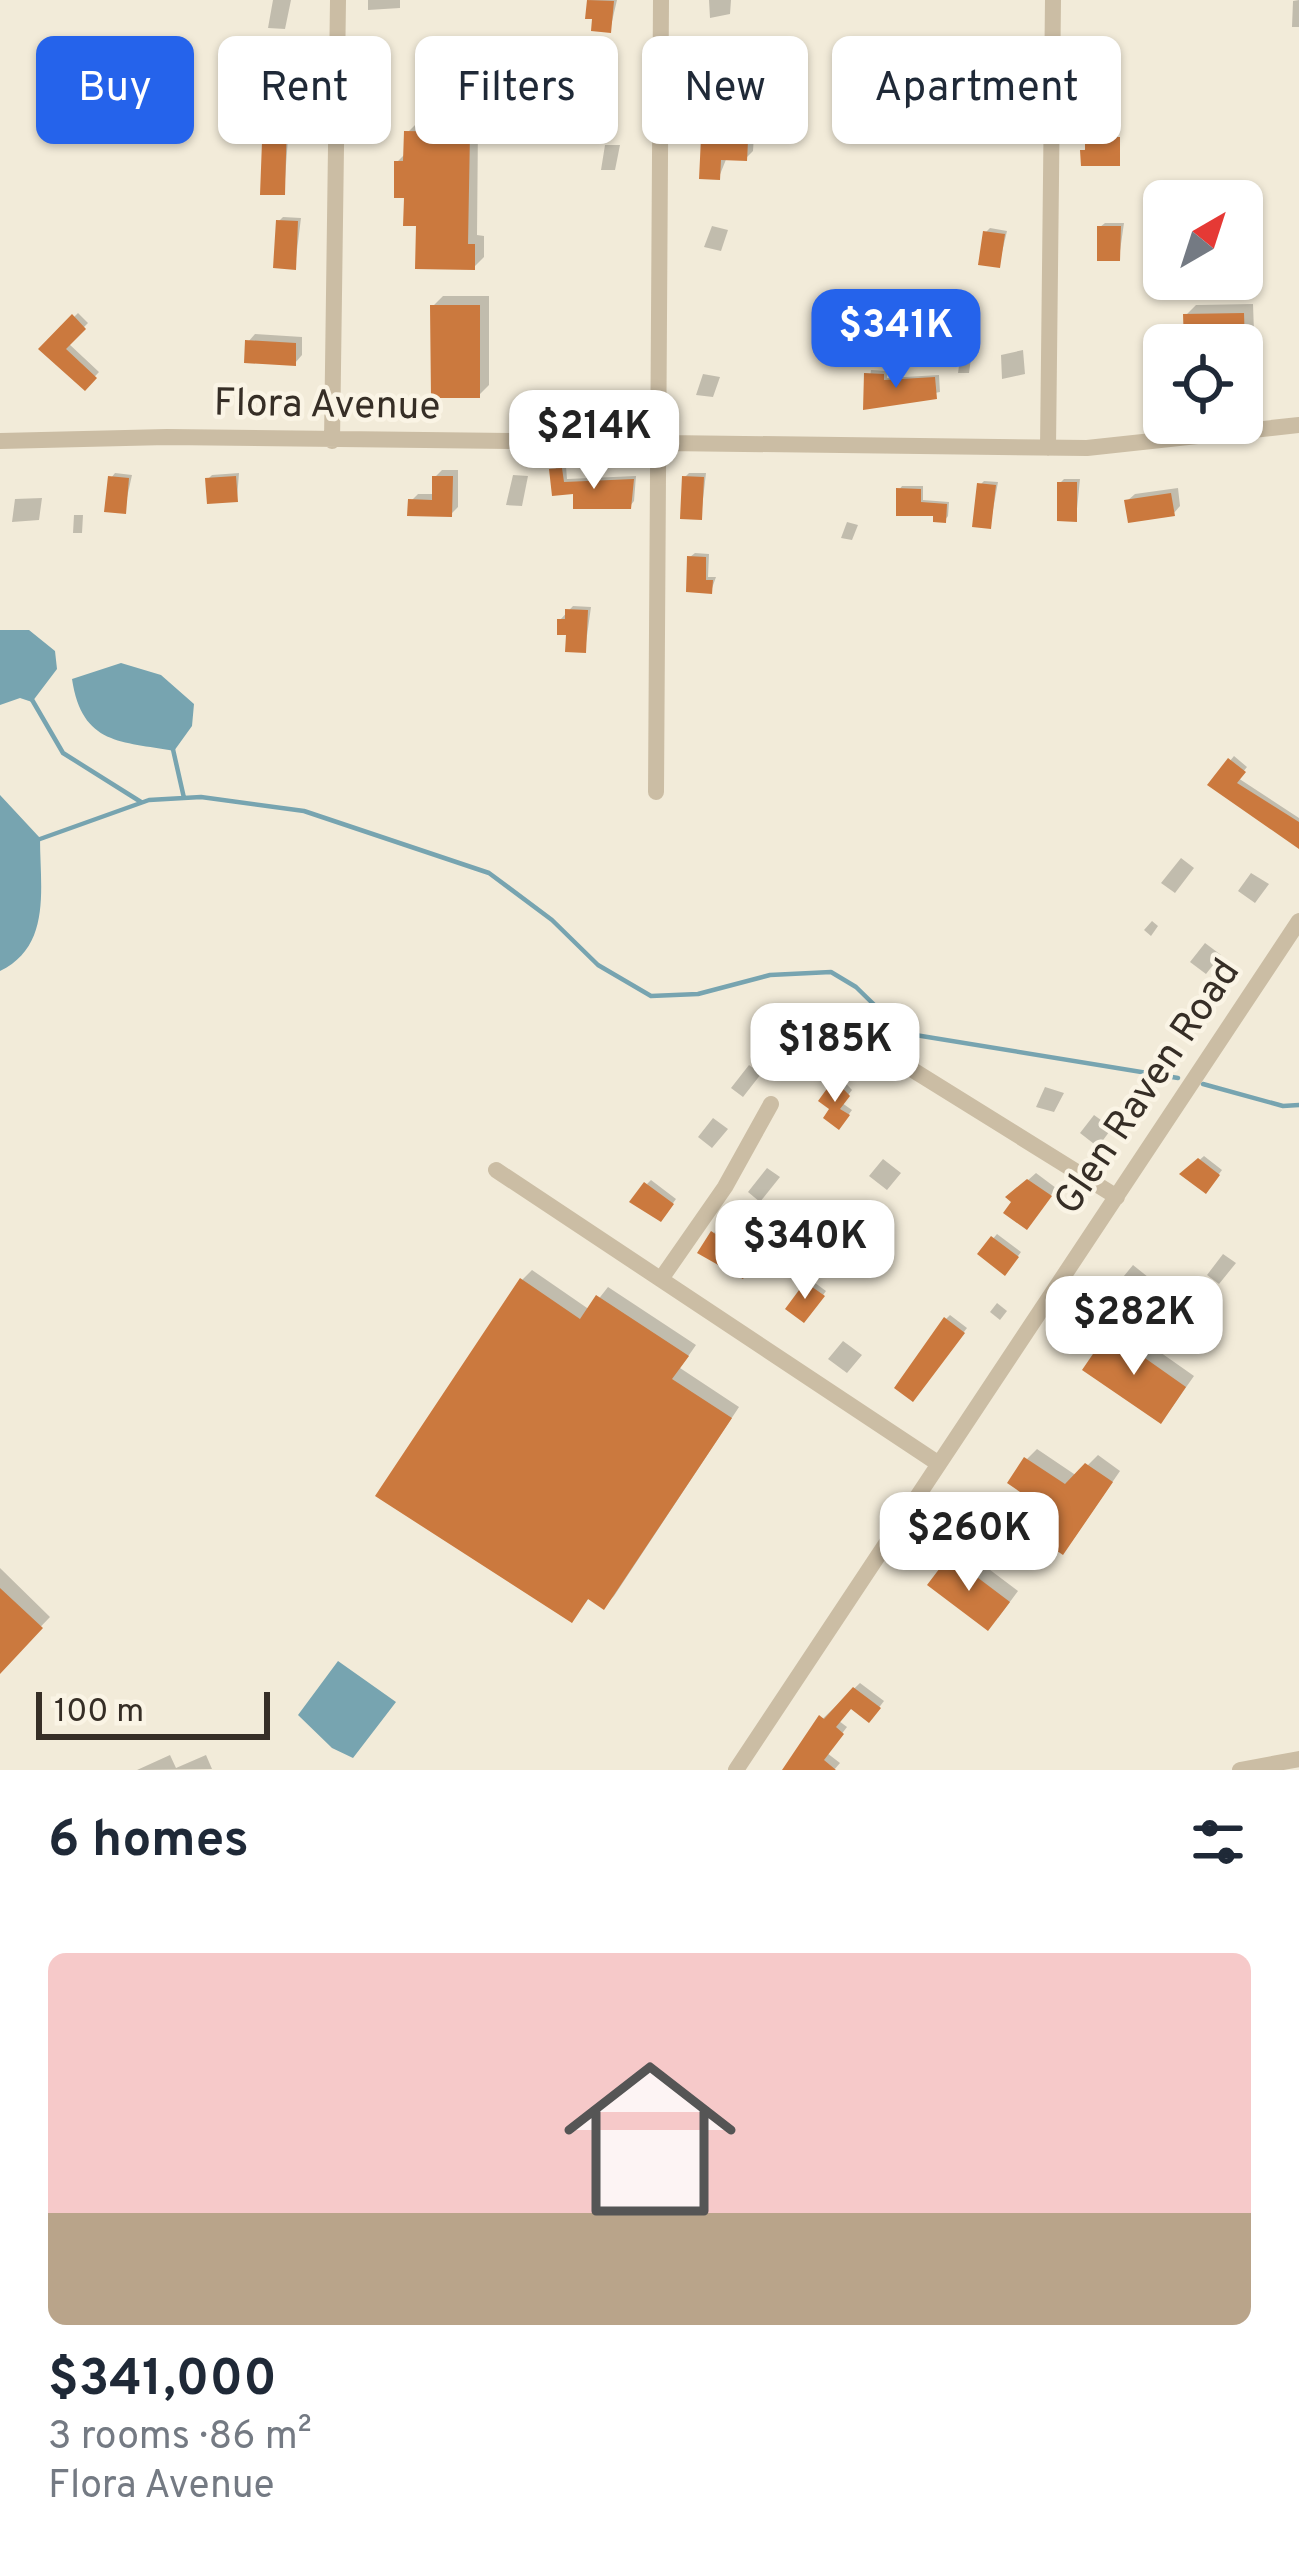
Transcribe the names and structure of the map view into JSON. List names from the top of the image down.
{
  "streets": {
    "street": ["Flora Avenue", "Glen Raven Road"]
  },
  "scale_bar": "100 m",
  "north": "top right",
  "page": {
    "chip": [
      "Buy",
      "Rent",
      "Filters",
      "New",
      "Apartment"
    ],
    "price": [
      "$341K",
      "$214K",
      "$185K",
      "$340K",
      "$282K",
      "$260K"
    ],
    "scale": "100 m",
    "heading": "6 homes",
    "list": [
      {
        "name": "$341,000",
        "note": "3 rooms · 86 m² · Flora Avenue"
      }
    ]
  }
}
